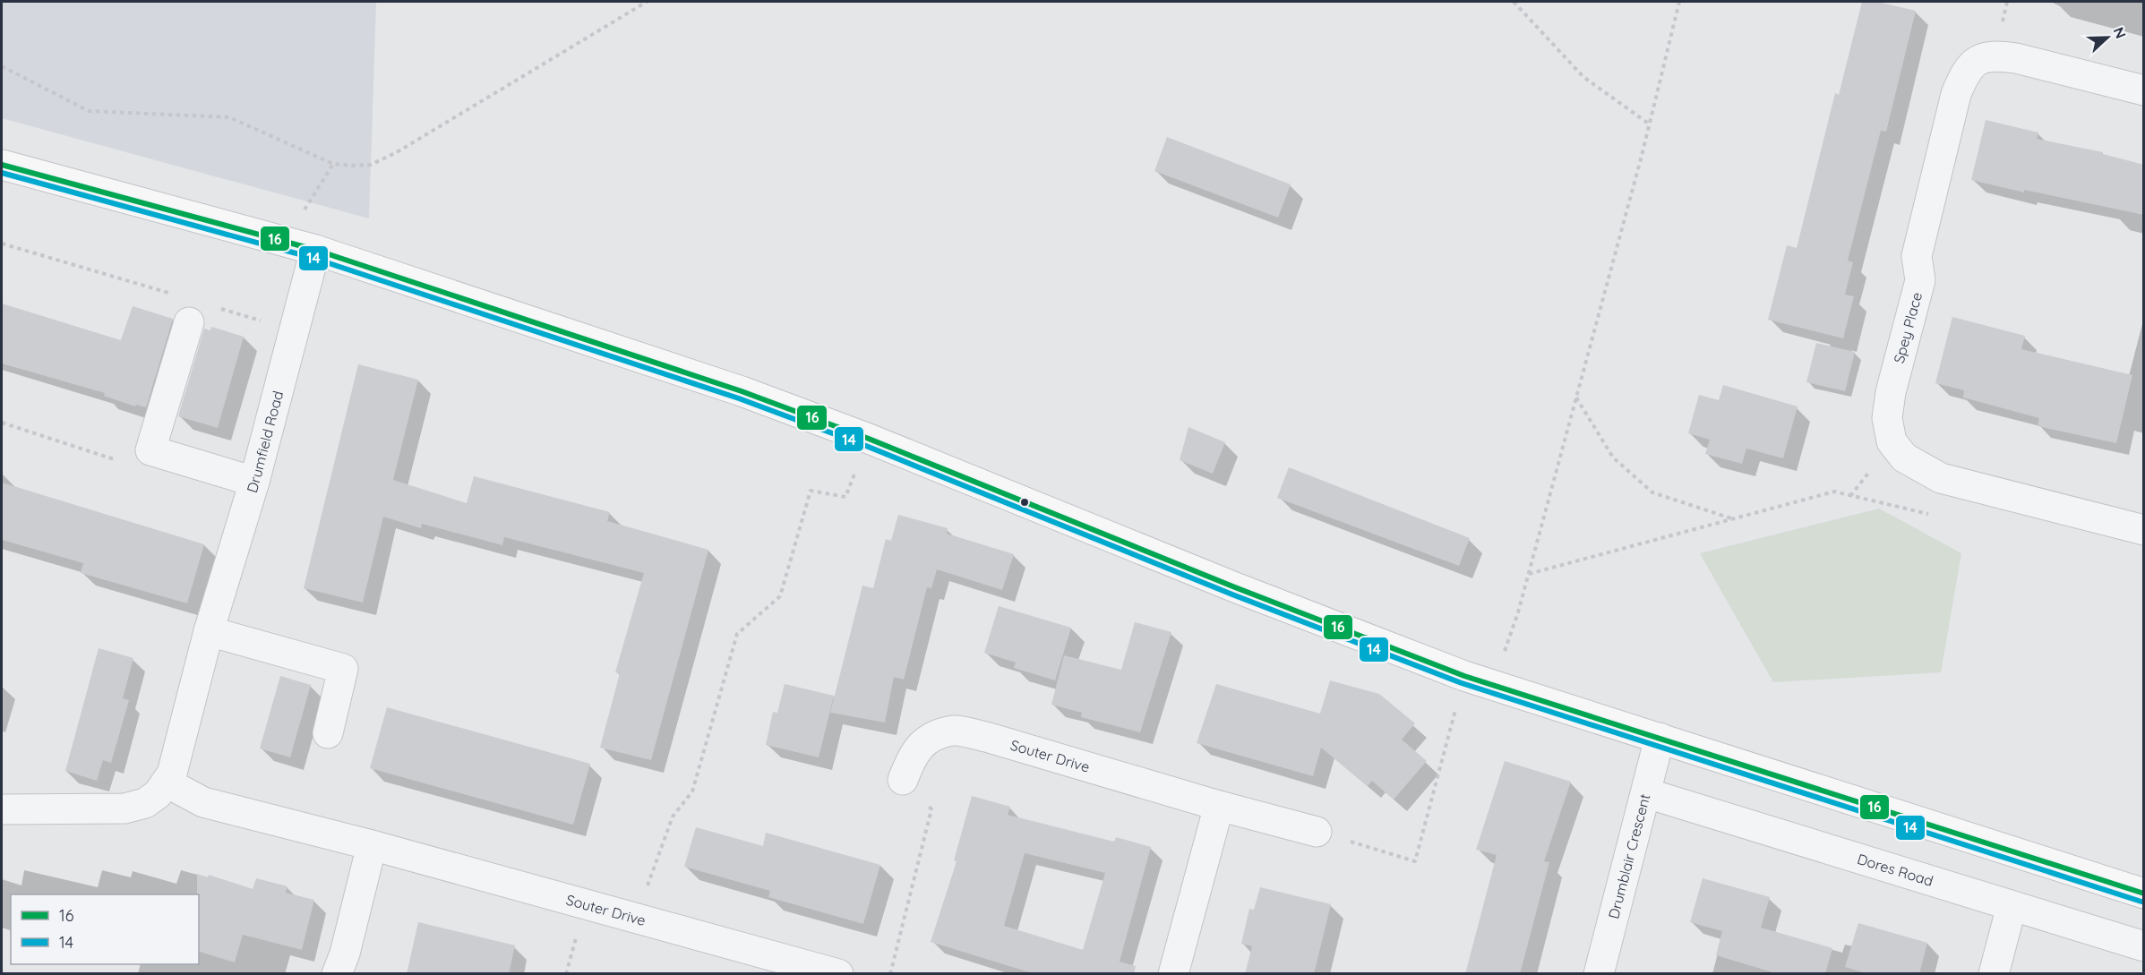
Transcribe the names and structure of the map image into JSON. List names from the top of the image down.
{
  "streets": {
    "street": [
      "Spey Place",
      "Drumfield Road",
      "Souter Drive",
      "Drumblair Crescent",
      "Dores Road"
    ]
  },
  "crossings": [
    ["Drumfield Road", "Souter Drive"],
    ["Drumblair Crescent", "Dores Road"]
  ],
  "lines": ["transit line 16", "transit line 14"],
  "legend": ["16", "14"],
  "north": "right"
}
